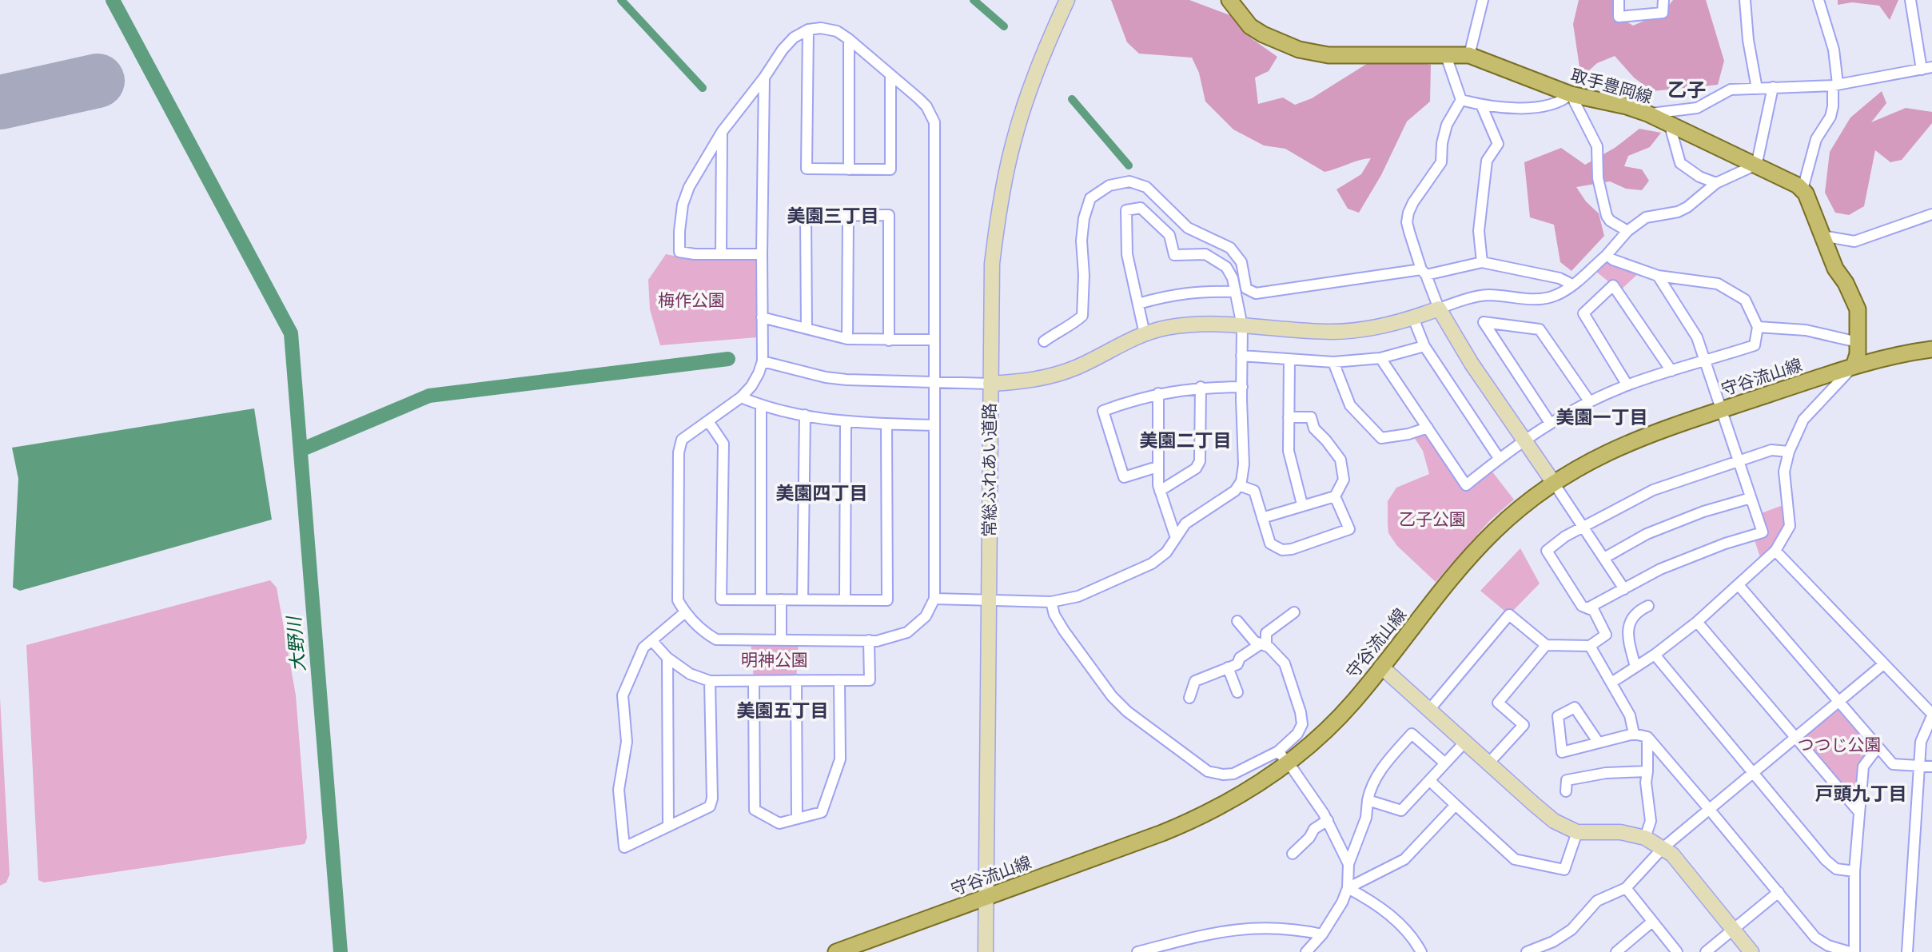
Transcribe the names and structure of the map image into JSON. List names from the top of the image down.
{
  "streets": {
    "main road": ["取手豊岡線", "守谷流山線"],
    "street": ["常総ふれあい道路"]
  },
  "crossings": [
    ["守谷流山線", "常総ふれあい道路"]
  ],
  "districts": [
    "乙子",
    "美園三丁目",
    "美園一丁目",
    "美園二丁目",
    "美園四丁目",
    "美園五丁目",
    "戸頭九丁目"
  ],
  "water": ["大野川"],
  "parks": [
    "梅作公園",
    "乙子公園",
    "明神公園",
    "つつじ公園"
  ]
}
